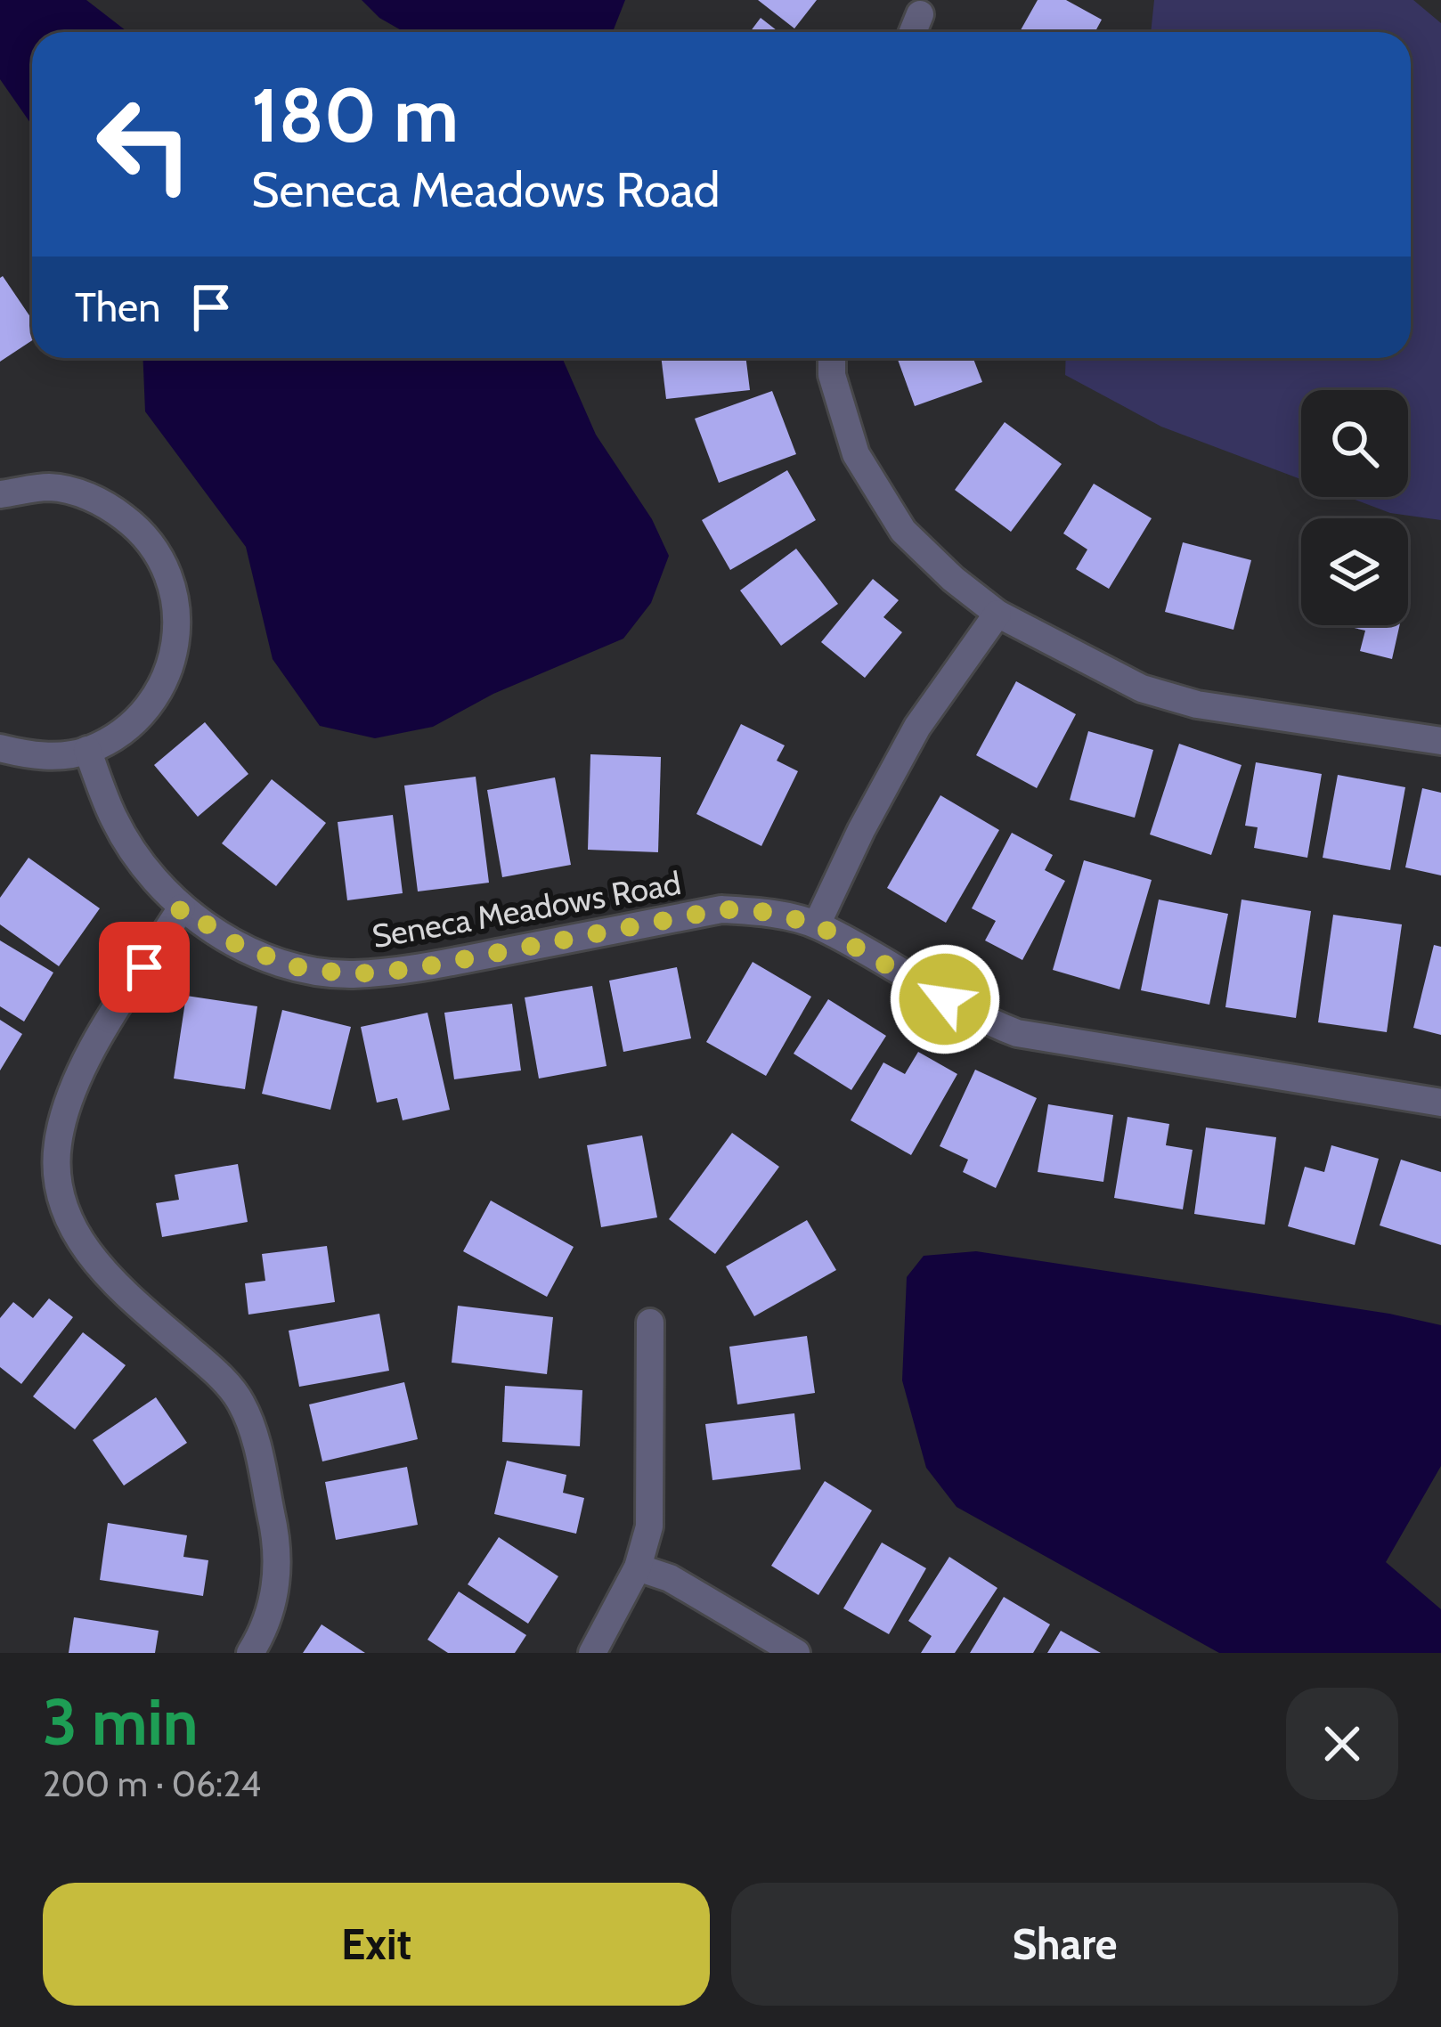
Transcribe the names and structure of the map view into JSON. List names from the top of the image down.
{
  "streets": {
    "street": ["Seneca Meadows Road"]
  },
  "page": {
    "turn": ["180 m", "Seneca Meadows Road"],
    "then": "Then",
    "heading": ["3 min", "200 m · 06:24"],
    "buttons": ["Exit", "Share"]
  }
}
